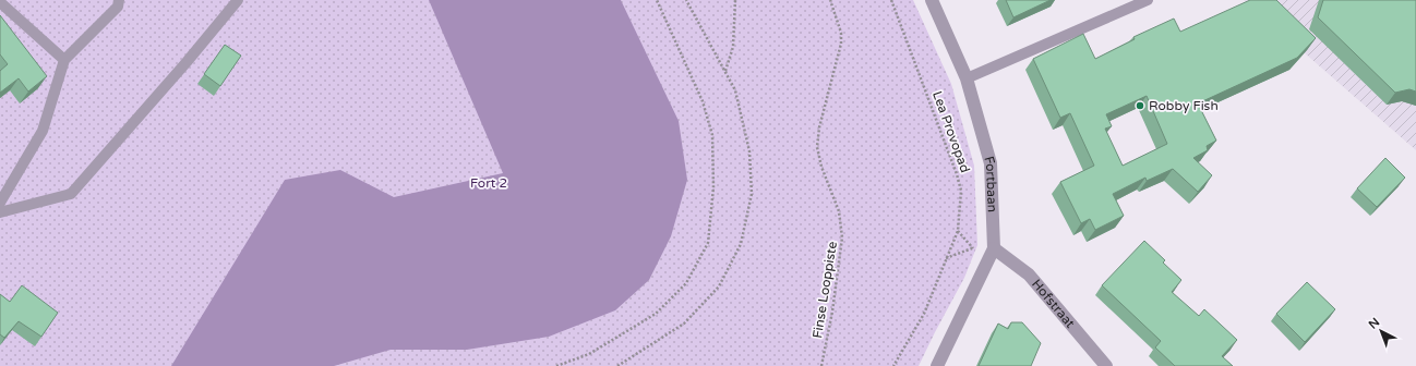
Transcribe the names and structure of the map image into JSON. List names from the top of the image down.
{
  "streets": {
    "street": ["Fortbaan", "Hofstraat"],
    "path": ["Lea Provopad", "Finse Looppiste"]
  },
  "crossings": [
    ["Fortbaan", "Hofstraat"]
  ],
  "parks": ["Fort 2"],
  "places": ["Robby Fish"],
  "north": "top left"
}
